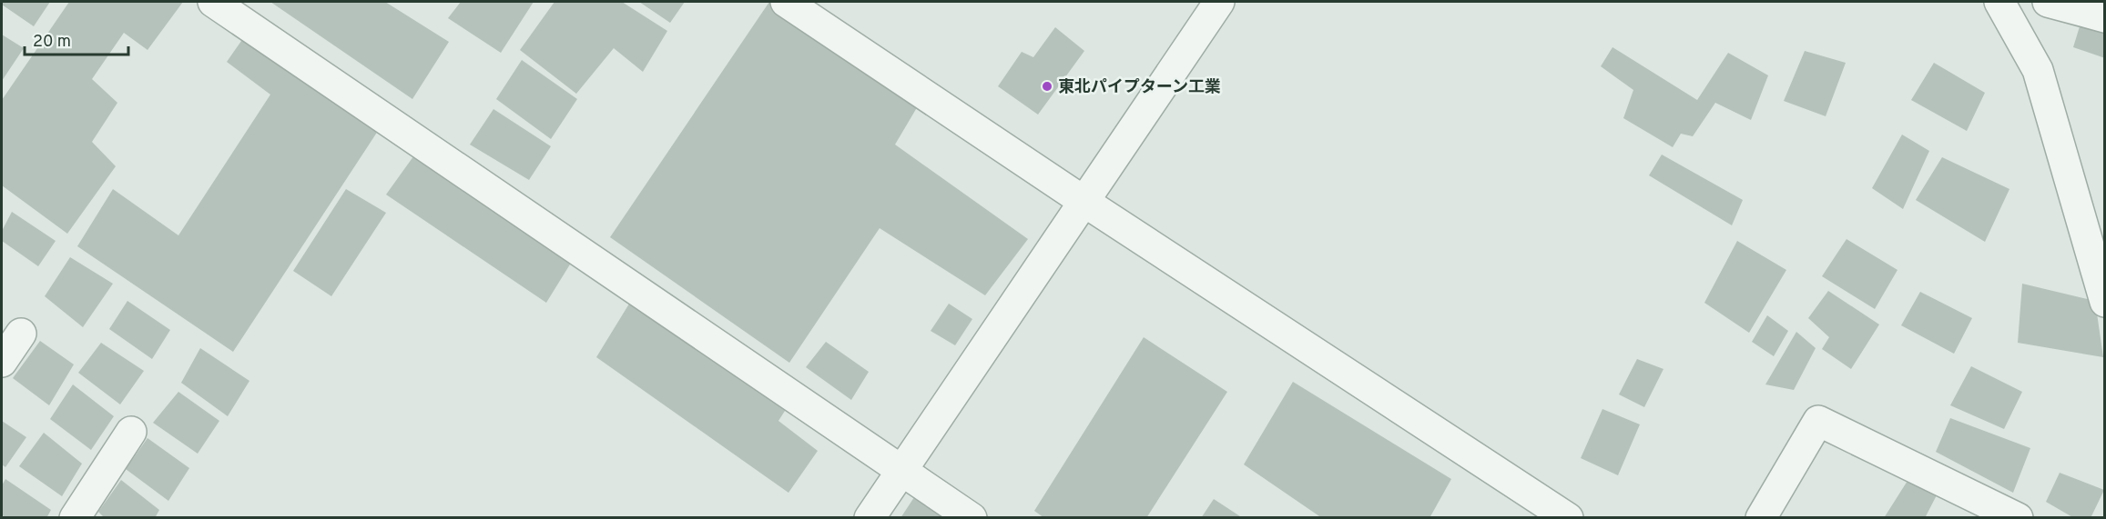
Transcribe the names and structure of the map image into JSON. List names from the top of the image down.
{
  "places": ["東北パイプターン工業"],
  "scale_bar": "20 m"
}
